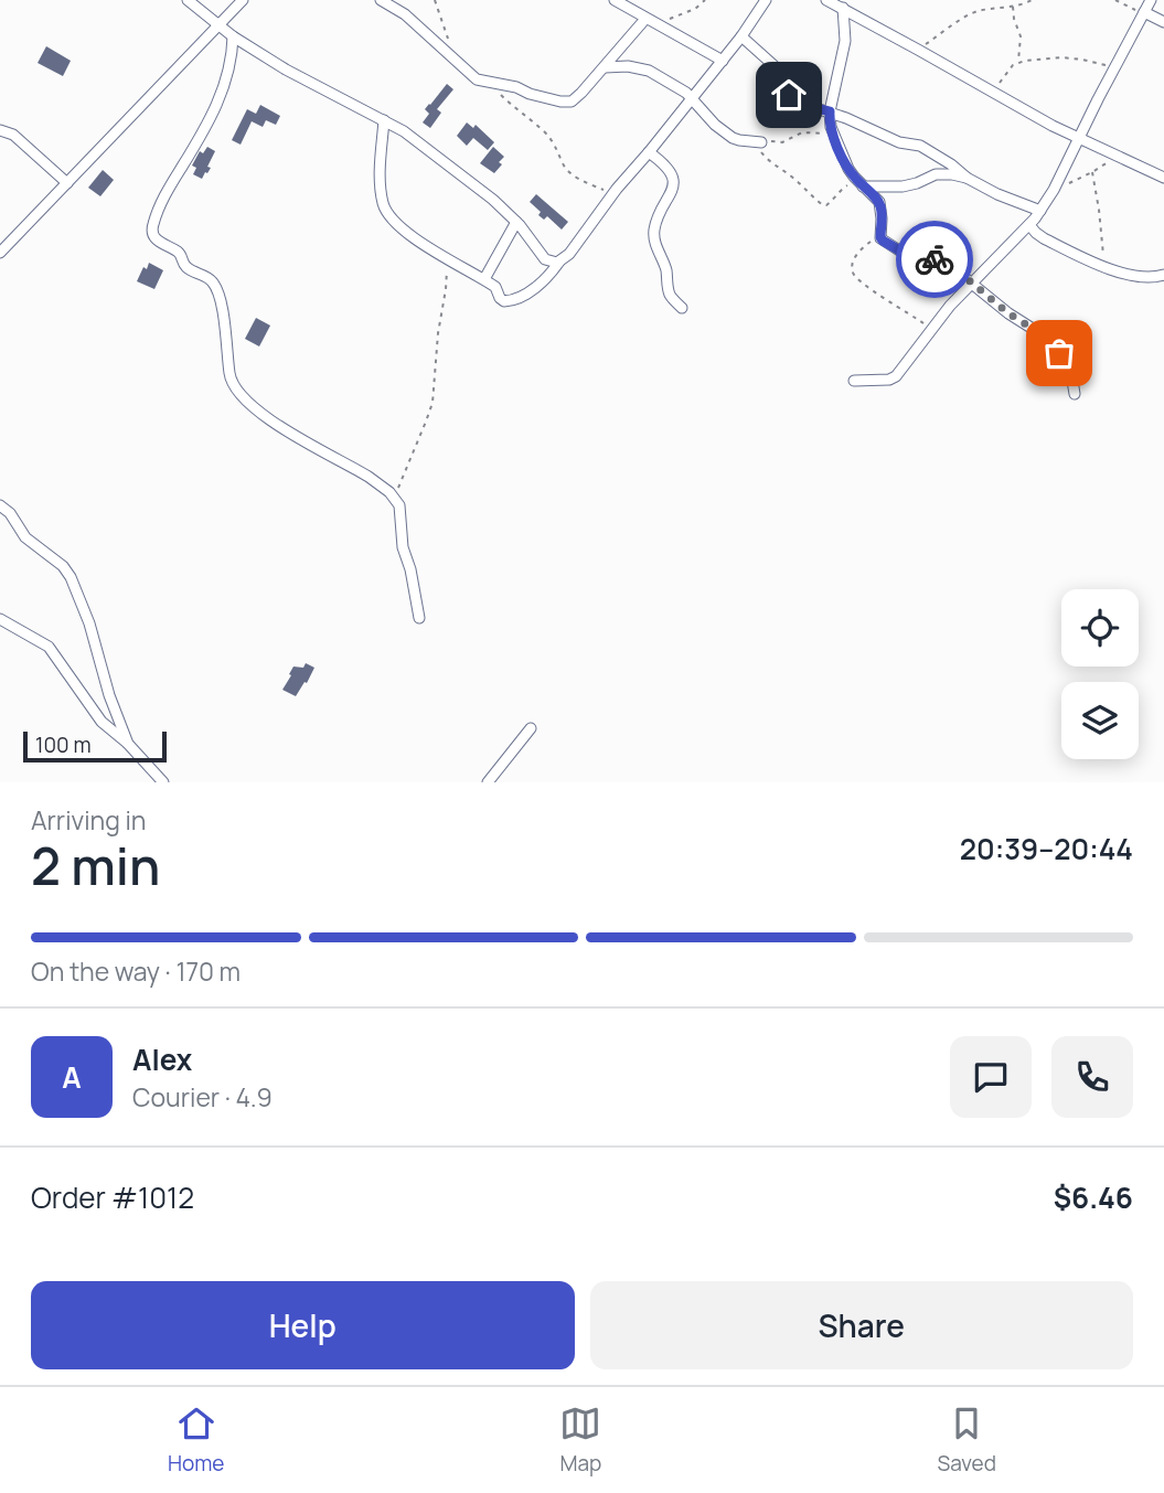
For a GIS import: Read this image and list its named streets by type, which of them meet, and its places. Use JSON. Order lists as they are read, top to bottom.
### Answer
{
  "scale_bar": "100 m",
  "page": {
    "scale": "100 m",
    "heading": ["2 min", "Arriving in", "20:39–20:44"],
    "panel": [
      "Alex",
      "Courier · 4.9",
      "Order #1012",
      "$6.46"
    ],
    "bar": "On the way · 170 m",
    "round": "A",
    "buttons": ["Help", "Share"],
    "tabs": ["Home", "Map", "Saved"]
  }
}
